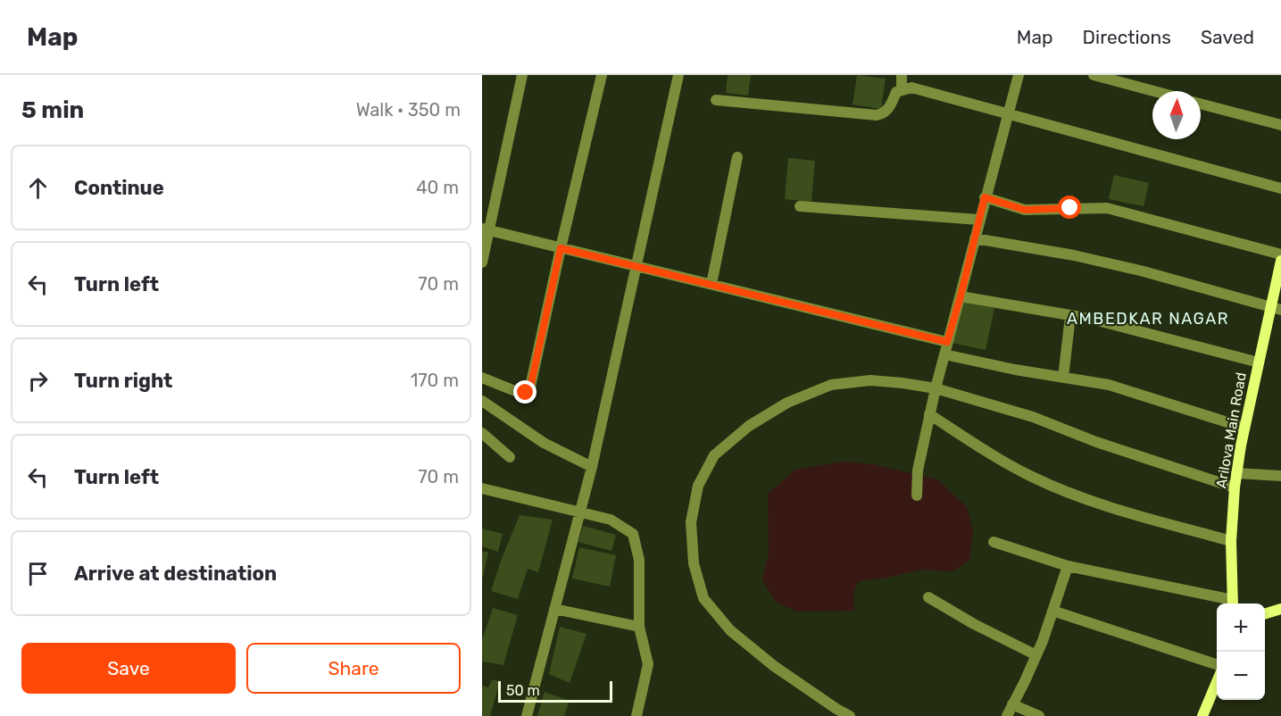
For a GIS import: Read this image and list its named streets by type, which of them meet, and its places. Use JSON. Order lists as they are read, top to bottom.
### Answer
{
  "streets": {
    "street": ["Arilova Main Road"]
  },
  "districts": ["AMBEDKAR NAGAR"],
  "scale_bar": "50 m",
  "north": "top",
  "page": {
    "header": "Map",
    "nav": ["Map", "Directions", "Saved"],
    "heading": ["5 min", "Walk · 350 m"],
    "list": [
      ["Continue", "40 m"],
      ["Turn left", "70 m"],
      ["Turn right", "170 m"],
      ["Turn left", "70 m"],
      "Arrive at destination"
    ],
    "map_buttons": ["+", "−"],
    "buttons": ["Save", "Share"],
    "scale": "50 m"
  }
}
